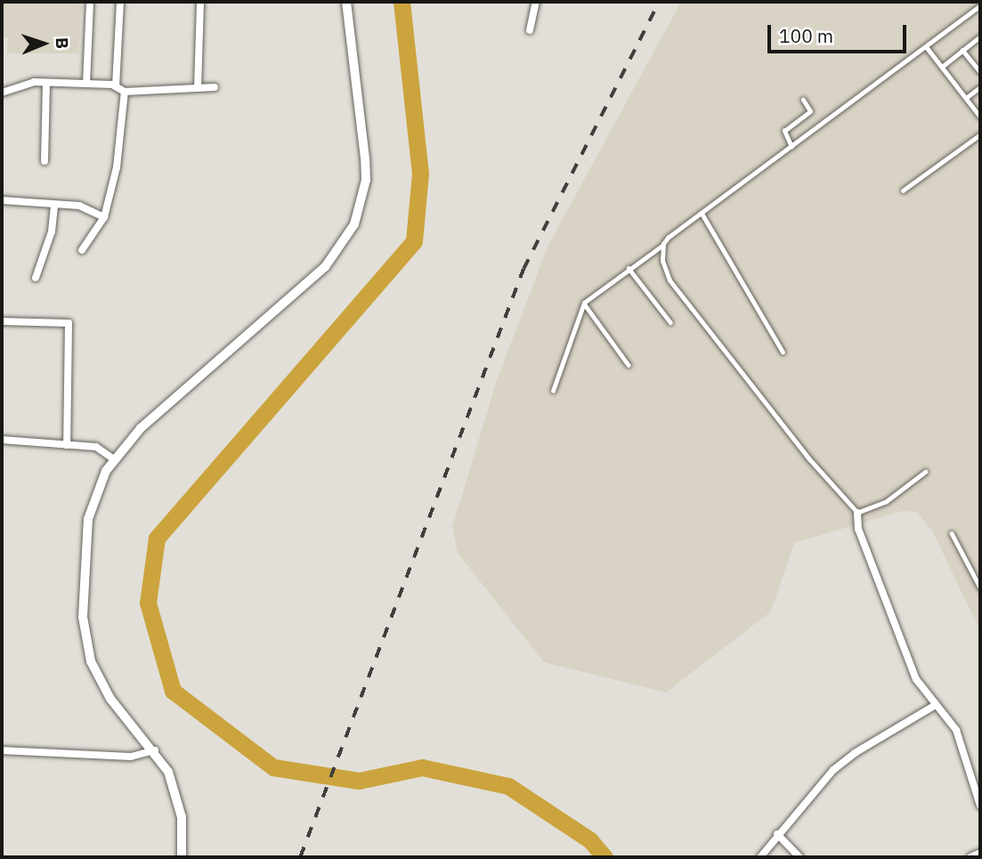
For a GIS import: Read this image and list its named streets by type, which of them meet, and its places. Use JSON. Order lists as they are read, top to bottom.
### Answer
{
  "scale_bar": "100 m",
  "north": "right"
}
